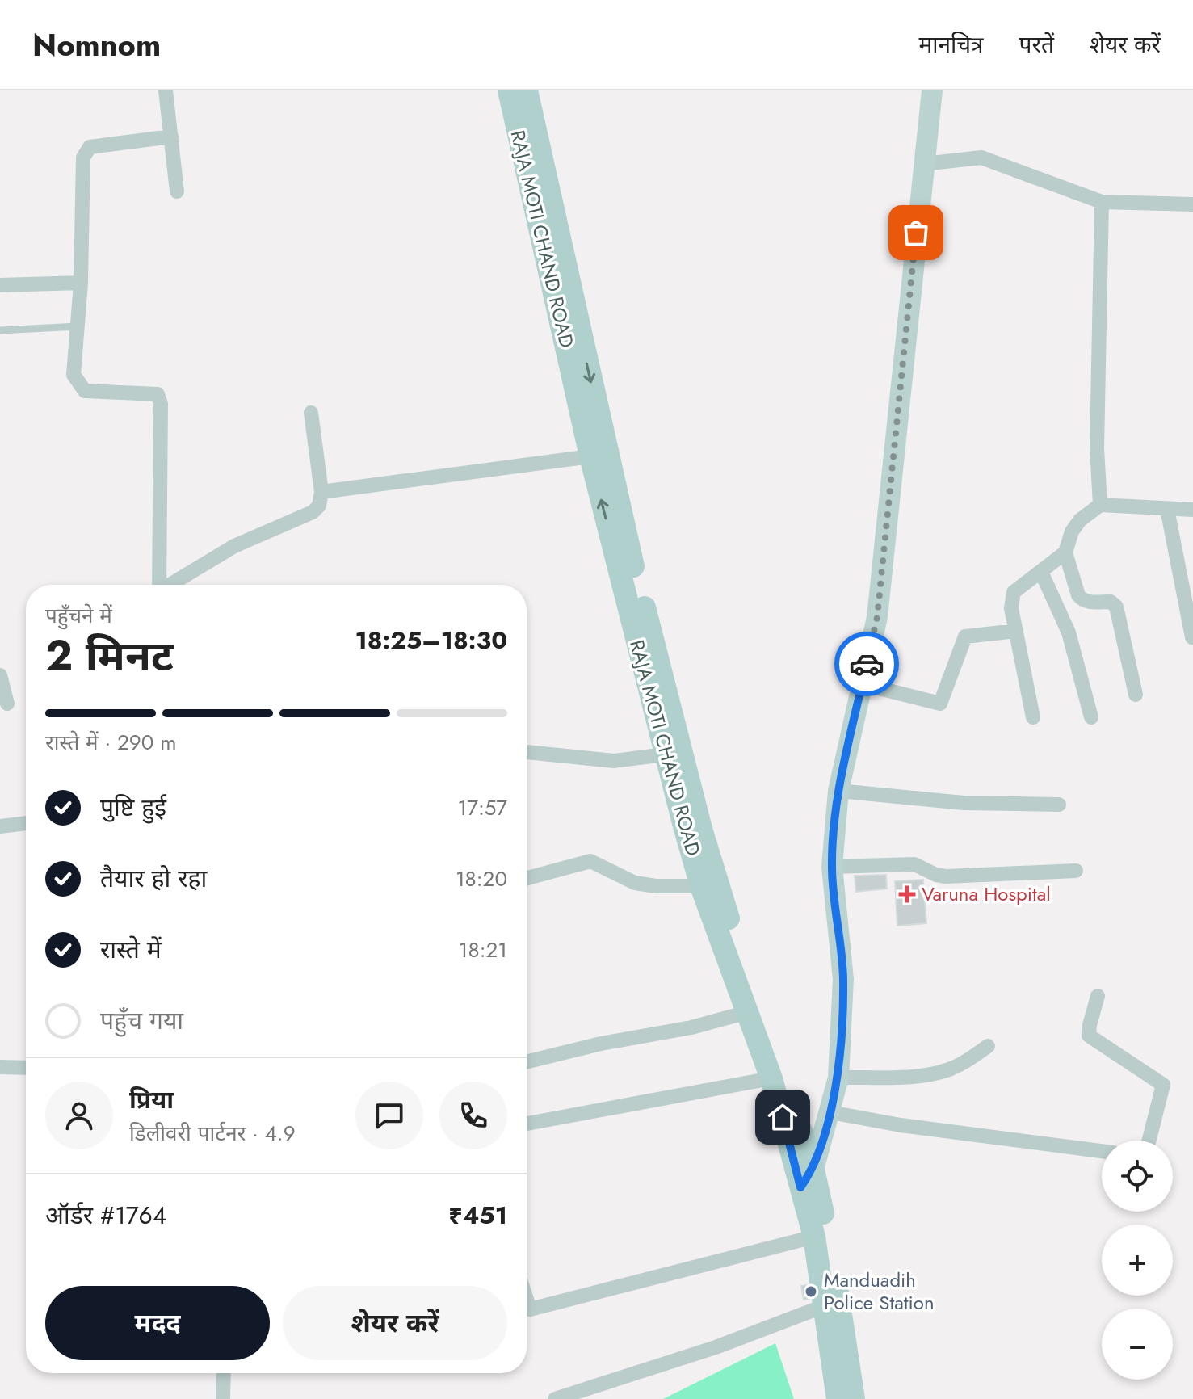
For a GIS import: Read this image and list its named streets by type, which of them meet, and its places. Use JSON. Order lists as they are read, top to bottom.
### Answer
{
  "streets": {
    "main road": ["RAJA MOTI CHAND ROAD"]
  },
  "places": {
    "health": ["Varuna Hospital"],
    "other": ["Manduadih Police Station"]
  },
  "page": {
    "header": "Nomnom",
    "nav": ["मानचित्र", "परतें", "शेयर करें"],
    "heading": ["2 मिनट", "पहुँचने में", "18:25–18:30"],
    "panel": [
      "प्रिया",
      "डिलीवरी पार्टनर · 4.9",
      "ऑर्डर #1764",
      "₹451"
    ],
    "bar": "रास्ते में · 290 m",
    "list": [
      ["पुष्टि हुई", "17:57"],
      ["तैयार हो रहा", "18:20"],
      ["रास्ते में", "18:21"],
      "पहुँच गया"
    ],
    "map_buttons": ["+", "−"],
    "buttons": ["मदद", "शेयर करें"]
  }
}
